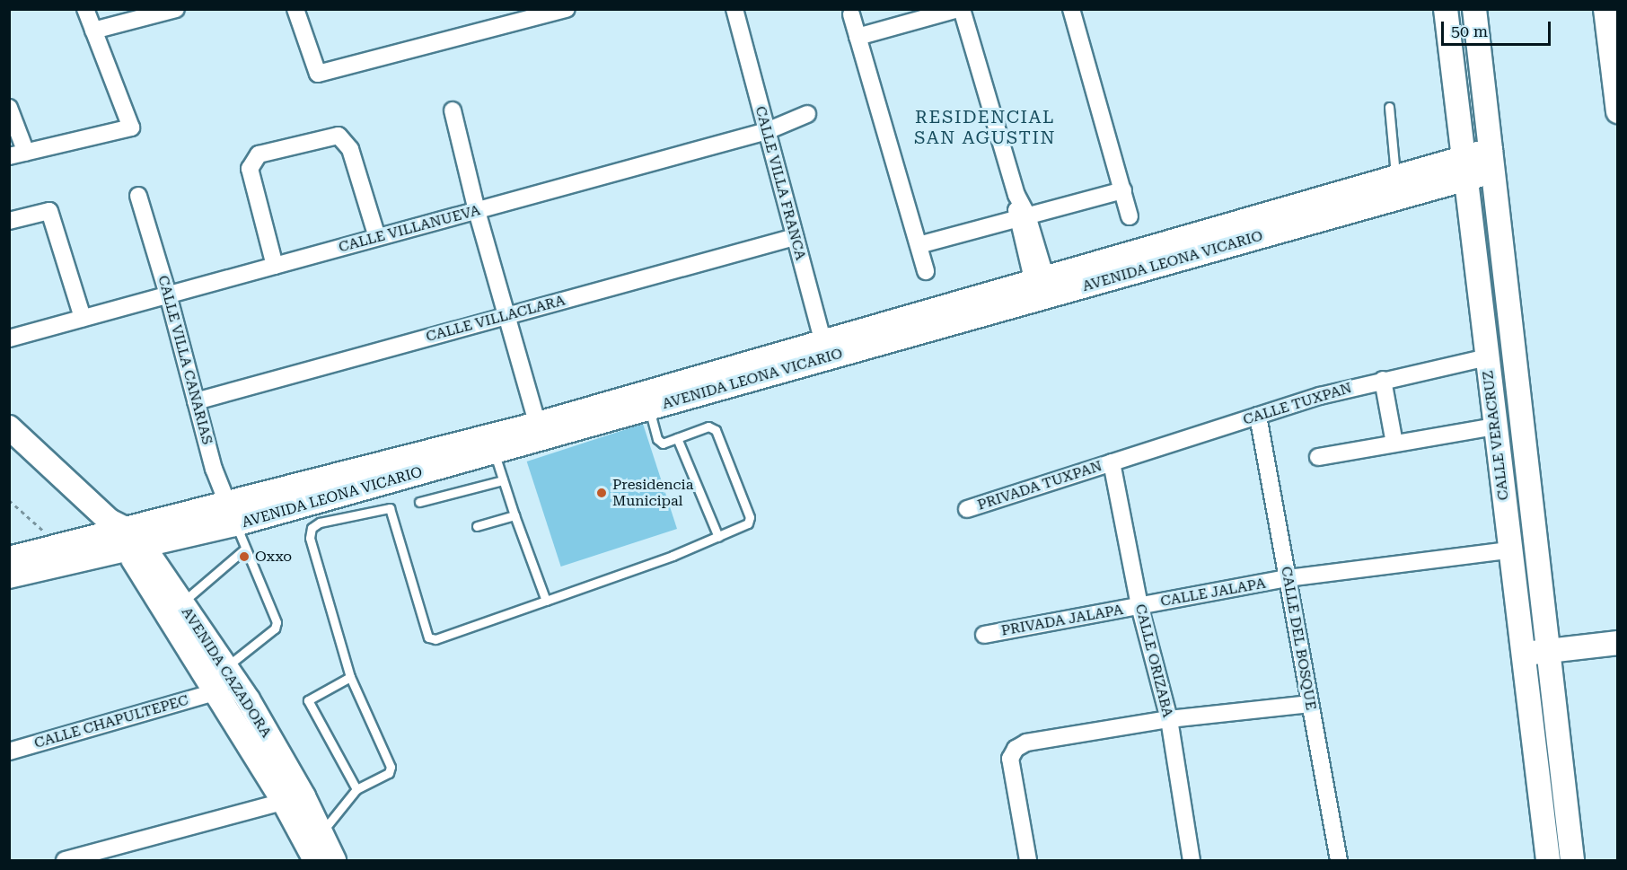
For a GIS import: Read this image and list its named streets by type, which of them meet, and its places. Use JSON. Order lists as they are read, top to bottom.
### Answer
{
  "streets": {
    "street": [
      "CALLE VILLA FRANCA",
      "CALLE VILLANUEVA",
      "AVENIDA LEONA VICARIO",
      "CALLE VILLACLARA",
      "CALLE VILLA CANARIAS",
      "CALLE TUXPAN",
      "CALLE VERACRUZ",
      "PRIVADA TUXPAN",
      "CALLE JALAPA",
      "PRIVADA JALAPA",
      "CALLE DEL BOSQUE",
      "CALLE ORIZABA",
      "AVENIDA CAZADORA",
      "CALLE CHAPULTEPEC"
    ]
  },
  "crossings": [
    ["CALLE VILLA FRANCA", "CALLE VILLANUEVA"],
    ["CALLE VILLA FRANCA", "AVENIDA LEONA VICARIO"],
    ["CALLE VILLA FRANCA", "CALLE VILLACLARA"],
    ["CALLE VILLANUEVA", "CALLE VILLA CANARIAS"],
    ["AVENIDA LEONA VICARIO", "CALLE VILLA CANARIAS"],
    ["AVENIDA LEONA VICARIO", "CALLE VERACRUZ"],
    ["AVENIDA LEONA VICARIO", "AVENIDA CAZADORA"],
    ["CALLE VILLACLARA", "CALLE VILLA CANARIAS"],
    ["CALLE TUXPAN", "CALLE VERACRUZ"],
    ["CALLE TUXPAN", "PRIVADA TUXPAN"],
    ["CALLE TUXPAN", "CALLE DEL BOSQUE"],
    ["CALLE TUXPAN", "CALLE ORIZABA"],
    ["CALLE VERACRUZ", "CALLE JALAPA"],
    ["PRIVADA TUXPAN", "CALLE ORIZABA"],
    ["CALLE JALAPA", "PRIVADA JALAPA"],
    ["CALLE JALAPA", "CALLE DEL BOSQUE"],
    ["CALLE JALAPA", "CALLE ORIZABA"],
    ["PRIVADA JALAPA", "CALLE ORIZABA"],
    ["AVENIDA CAZADORA", "CALLE CHAPULTEPEC"]
  ],
  "districts": ["RESIDENCIAL SAN AGUSTIN"],
  "places": ["Presidencia Municipal", "Oxxo"],
  "scale_bar": "50 m"
}
